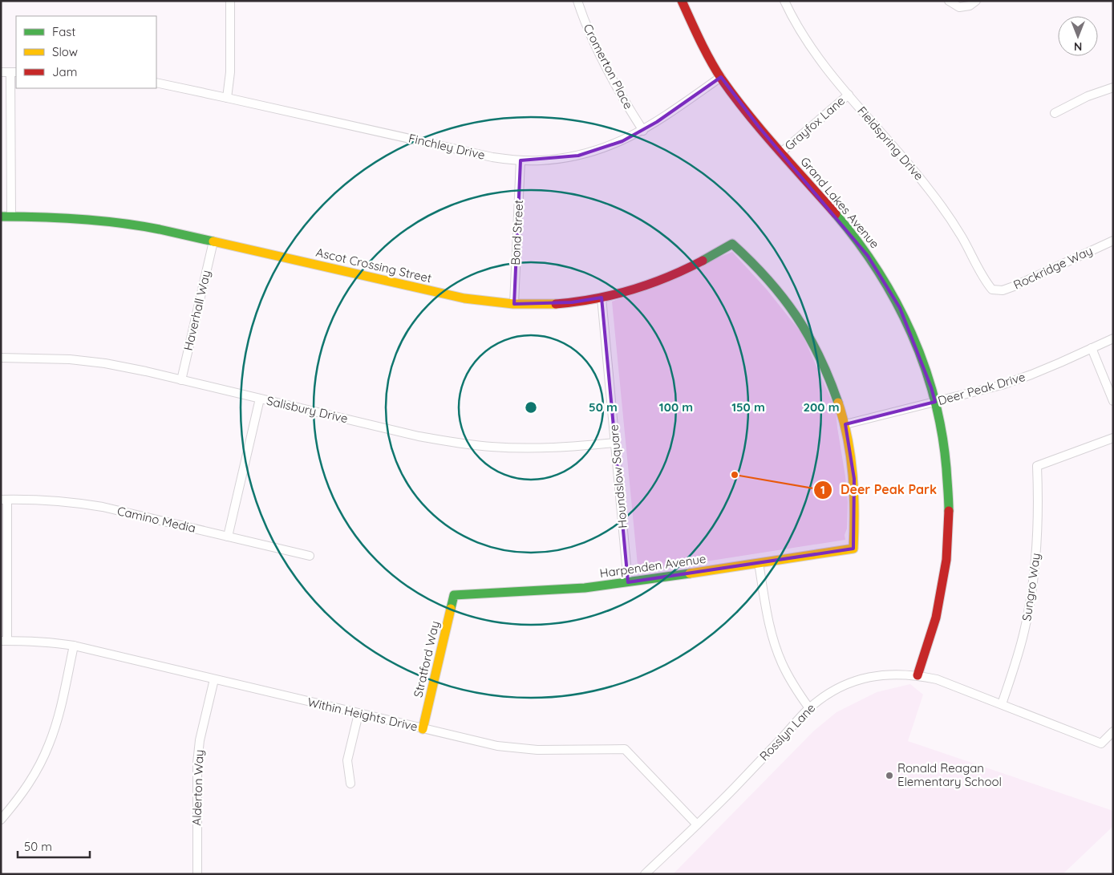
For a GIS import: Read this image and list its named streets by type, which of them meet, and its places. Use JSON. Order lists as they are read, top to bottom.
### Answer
{
  "streets": {
    "street": [
      "Cromerton Place",
      "Grayfox Lane",
      "Fieldspring Drive",
      "Finchley Drive",
      "Grand Lakes Avenue",
      "Bond Street",
      "Ascot Crossing Street",
      "Rockridge Way",
      "Haverhall Way",
      "Deer Peak Drive",
      "Salisbury Drive",
      "Houndslow Square",
      "Camino Media",
      "Harpenden Avenue",
      "Sungro Way",
      "Stratford Way",
      "Within Heights Drive",
      "Rosslyn Lane",
      "Alderton Way"
    ]
  },
  "crossings": [
    ["Cromerton Place", "Finchley Drive"],
    ["Grayfox Lane", "Fieldspring Drive"],
    ["Grayfox Lane", "Grand Lakes Avenue"],
    ["Fieldspring Drive", "Rockridge Way"],
    ["Finchley Drive", "Grand Lakes Avenue"],
    ["Finchley Drive", "Bond Street"],
    ["Grand Lakes Avenue", "Deer Peak Drive"],
    ["Grand Lakes Avenue", "Rosslyn Lane"],
    ["Bond Street", "Ascot Crossing Street"],
    ["Ascot Crossing Street", "Haverhall Way"],
    ["Ascot Crossing Street", "Deer Peak Drive"],
    ["Ascot Crossing Street", "Houndslow Square"],
    ["Ascot Crossing Street", "Harpenden Avenue"],
    ["Haverhall Way", "Salisbury Drive"],
    ["Deer Peak Drive", "Harpenden Avenue"],
    ["Salisbury Drive", "Houndslow Square"],
    ["Houndslow Square", "Harpenden Avenue"],
    ["Harpenden Avenue", "Stratford Way"],
    ["Sungro Way", "Rosslyn Lane"],
    ["Stratford Way", "Within Heights Drive"],
    ["Within Heights Drive", "Rosslyn Lane"],
    ["Within Heights Drive", "Alderton Way"]
  ],
  "places": ["Deer Peak Park", "Ronald Reagan Elementary School"],
  "legend": ["Fast", "Slow", "Jam"],
  "scale_bar": "50 m",
  "north": "bottom",
  "rings": [
    "50 m",
    "100 m",
    "150 m",
    "200 m"
  ]
}
